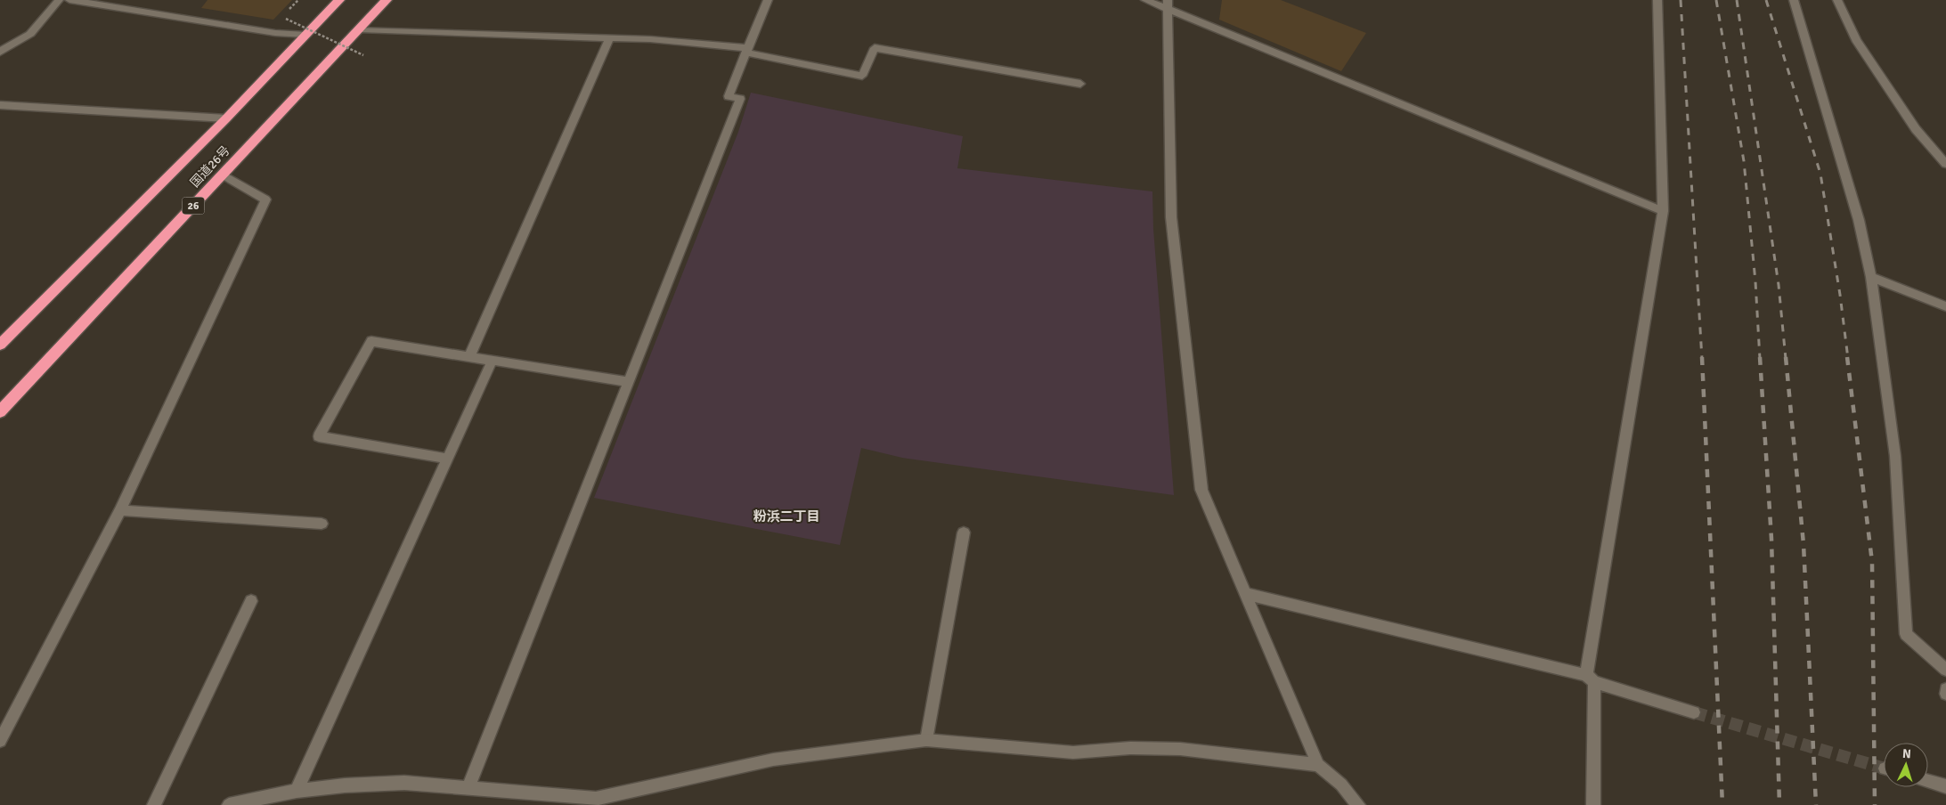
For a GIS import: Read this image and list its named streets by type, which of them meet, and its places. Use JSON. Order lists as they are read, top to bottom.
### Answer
{
  "streets": {
    "highway": ["国道26号", "26"]
  },
  "districts": ["粉浜二丁目"],
  "north": "top"
}
